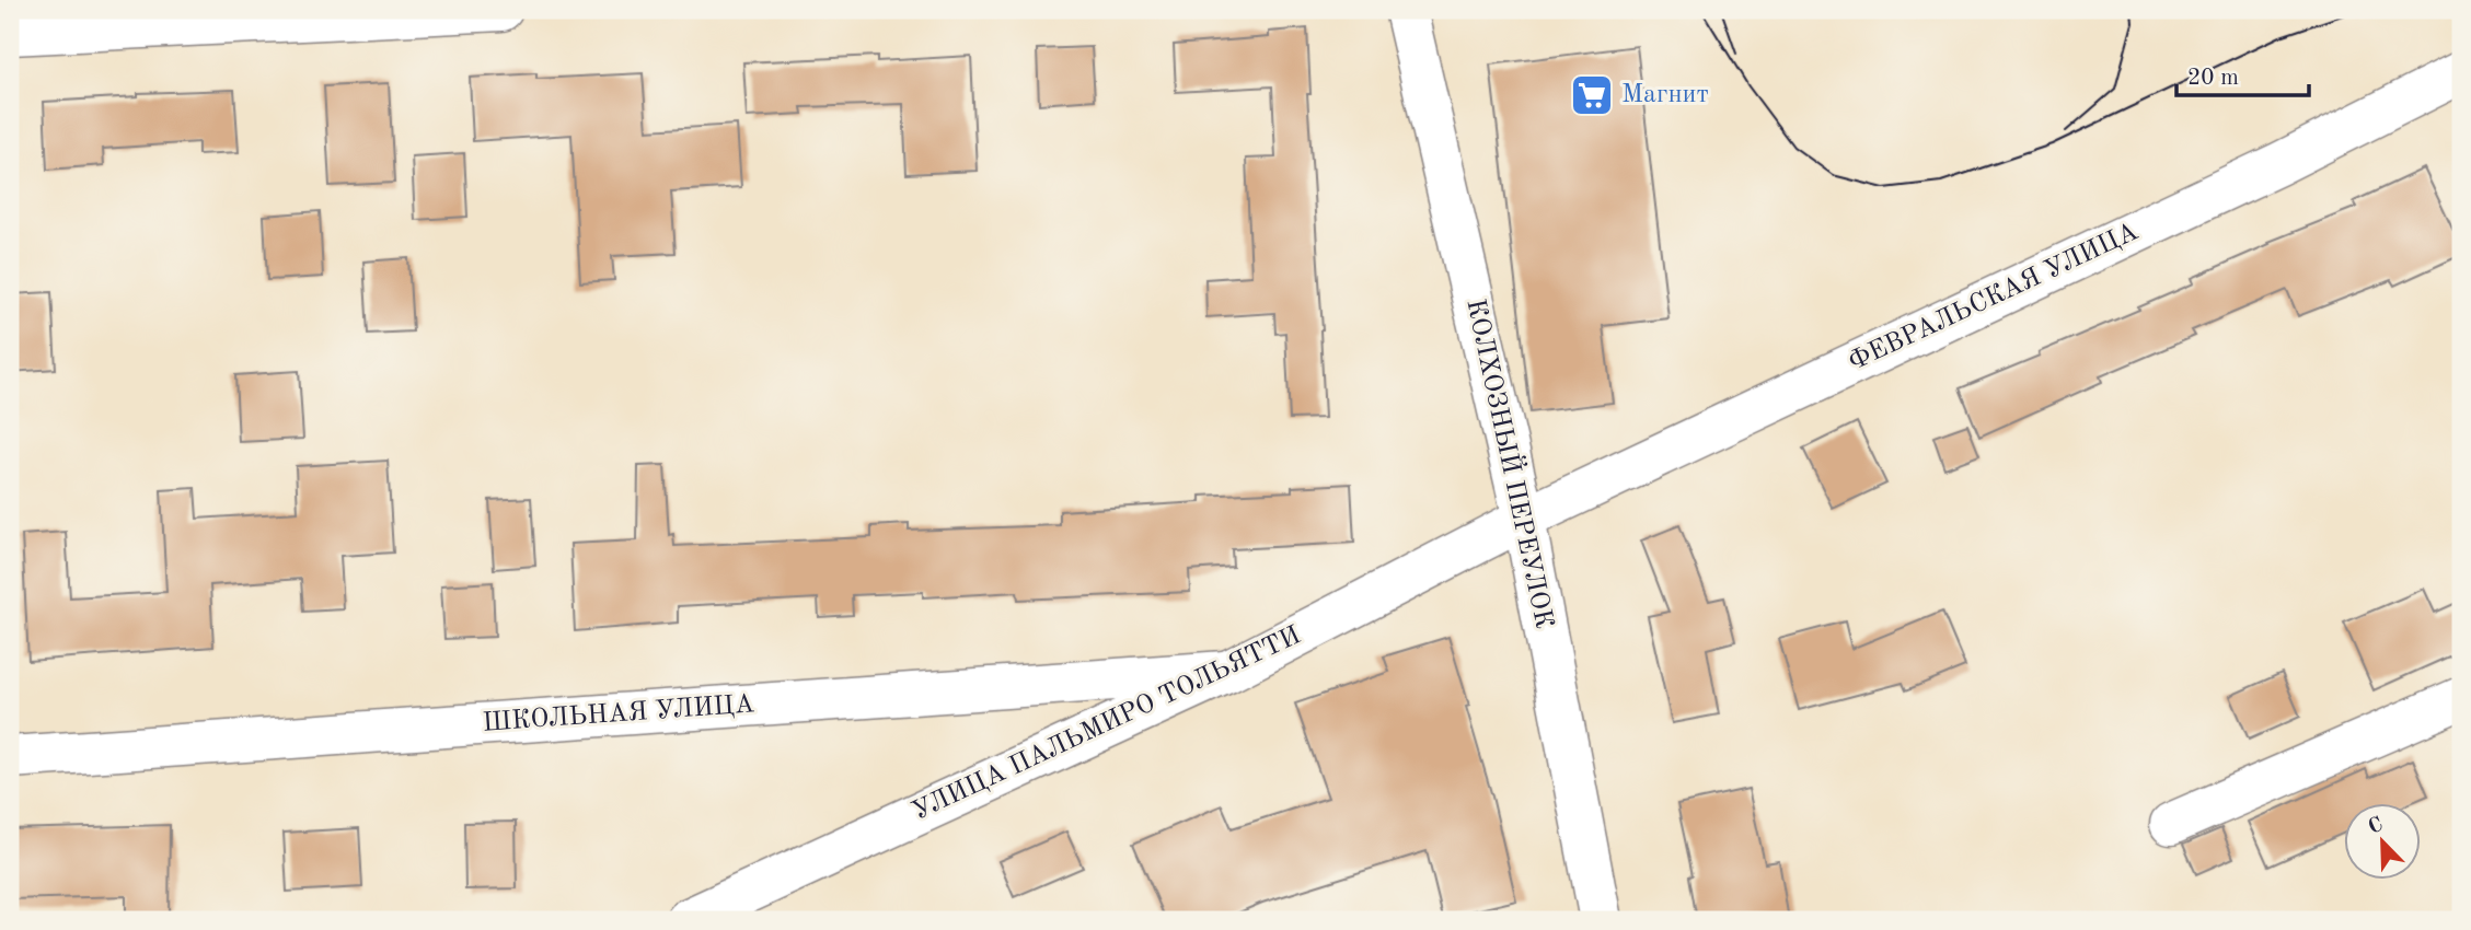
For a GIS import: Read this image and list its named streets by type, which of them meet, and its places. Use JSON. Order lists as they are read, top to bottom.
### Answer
{
  "streets": {
    "street": [
      "ФЕВРАЛЬСКАЯ УЛИЦА",
      "КОЛХОЗНЫЙ ПЕРЕУЛОК",
      "ШКОЛЬНАЯ УЛИЦА",
      "УЛИЦА ПАЛЬМИРО ТОЛЬЯТТИ"
    ]
  },
  "crossings": [
    ["ФЕВРАЛЬСКАЯ УЛИЦА", "КОЛХОЗНЫЙ ПЕРЕУЛОК"],
    ["ФЕВРАЛЬСКАЯ УЛИЦА", "УЛИЦА ПАЛЬМИРО ТОЛЬЯТТИ"],
    ["КОЛХОЗНЫЙ ПЕРЕУЛОК", "УЛИЦА ПАЛЬМИРО ТОЛЬЯТТИ"],
    ["ШКОЛЬНАЯ УЛИЦА", "УЛИЦА ПАЛЬМИРО ТОЛЬЯТТИ"]
  ],
  "places": {
    "supermarket": ["Магнит"]
  },
  "scale_bar": "20 m",
  "north": "top left"
}
